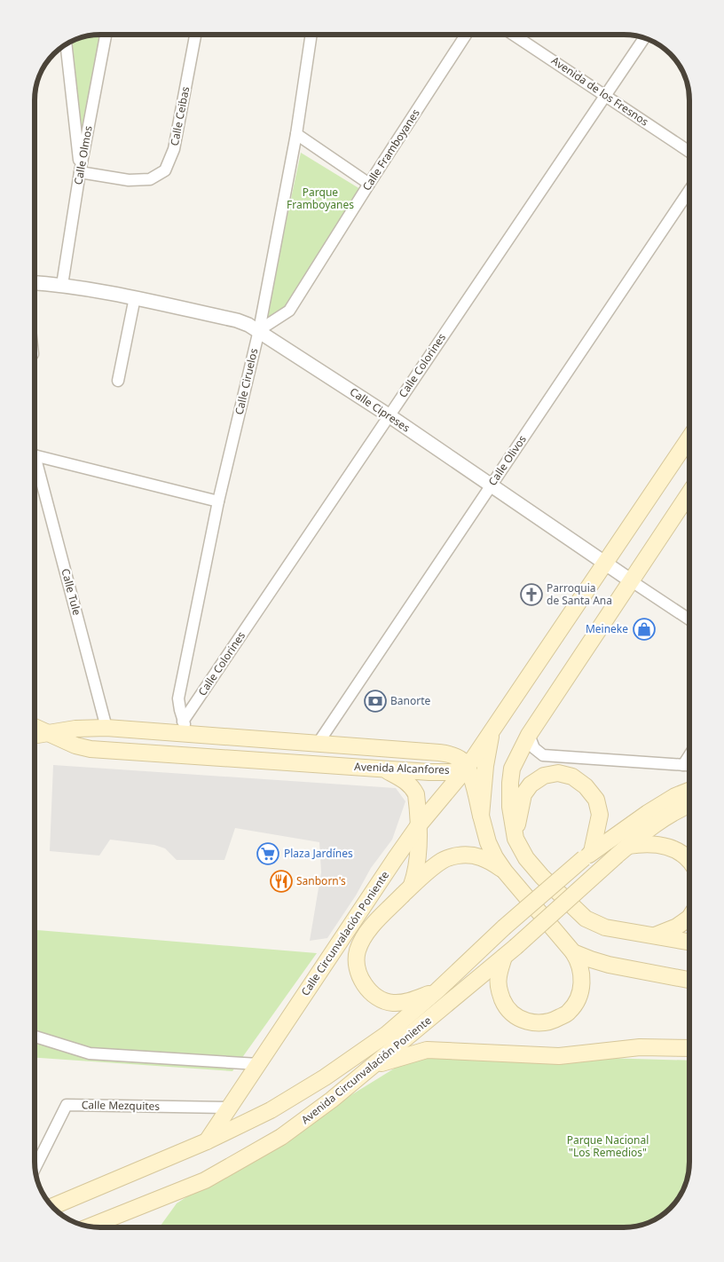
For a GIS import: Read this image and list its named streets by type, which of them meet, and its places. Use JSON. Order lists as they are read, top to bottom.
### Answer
{
  "streets": {
    "main road": ["Avenida Alcanfores", "Calle Circunvalación Poniente", "Avenida Circunvalación Poniente"],
    "street": [
      "Avenida de los Fresnos",
      "Calle Ceibas",
      "Calle Framboyanes",
      "Calle Olmos",
      "Calle Colorines",
      "Calle Ciruelos",
      "Calle Cipreses",
      "Calle Olivos",
      "Calle Tule",
      "Calle Mezquites"
    ]
  },
  "crossings": [
    ["Avenida de los Fresnos", "Calle Colorines"],
    ["Calle Ceibas", "Calle Olmos"],
    ["Calle Framboyanes", "Calle Ciruelos"],
    ["Calle Framboyanes", "Calle Cipreses"],
    ["Calle Olmos", "Calle Cipreses"],
    ["Calle Colorines", "Calle Ciruelos"],
    ["Calle Colorines", "Calle Cipreses"],
    ["Calle Colorines", "Avenida Alcanfores"],
    ["Calle Ciruelos", "Calle Cipreses"],
    ["Calle Ciruelos", "Avenida Alcanfores"],
    ["Calle Cipreses", "Calle Olivos"],
    ["Calle Cipreses", "Calle Circunvalación Poniente"],
    ["Calle Olivos", "Avenida Alcanfores"],
    ["Calle Tule", "Avenida Alcanfores"],
    ["Avenida Alcanfores", "Calle Circunvalación Poniente"],
    ["Calle Circunvalación Poniente", "Avenida Circunvalación Poniente"],
    ["Calle Circunvalación Poniente", "Calle Mezquites"]
  ],
  "parks": ["Parque Framboyanes", "Parque Nacional \"Los Remedios\""],
  "places": {
    "church": ["Parroquia de Santa Ana"],
    "shop": ["Meineke"],
    "bank": ["Banorte"],
    "supermarket": ["Plaza Jardínes"],
    "restaurant": ["Sanborn's"]
  }
}
